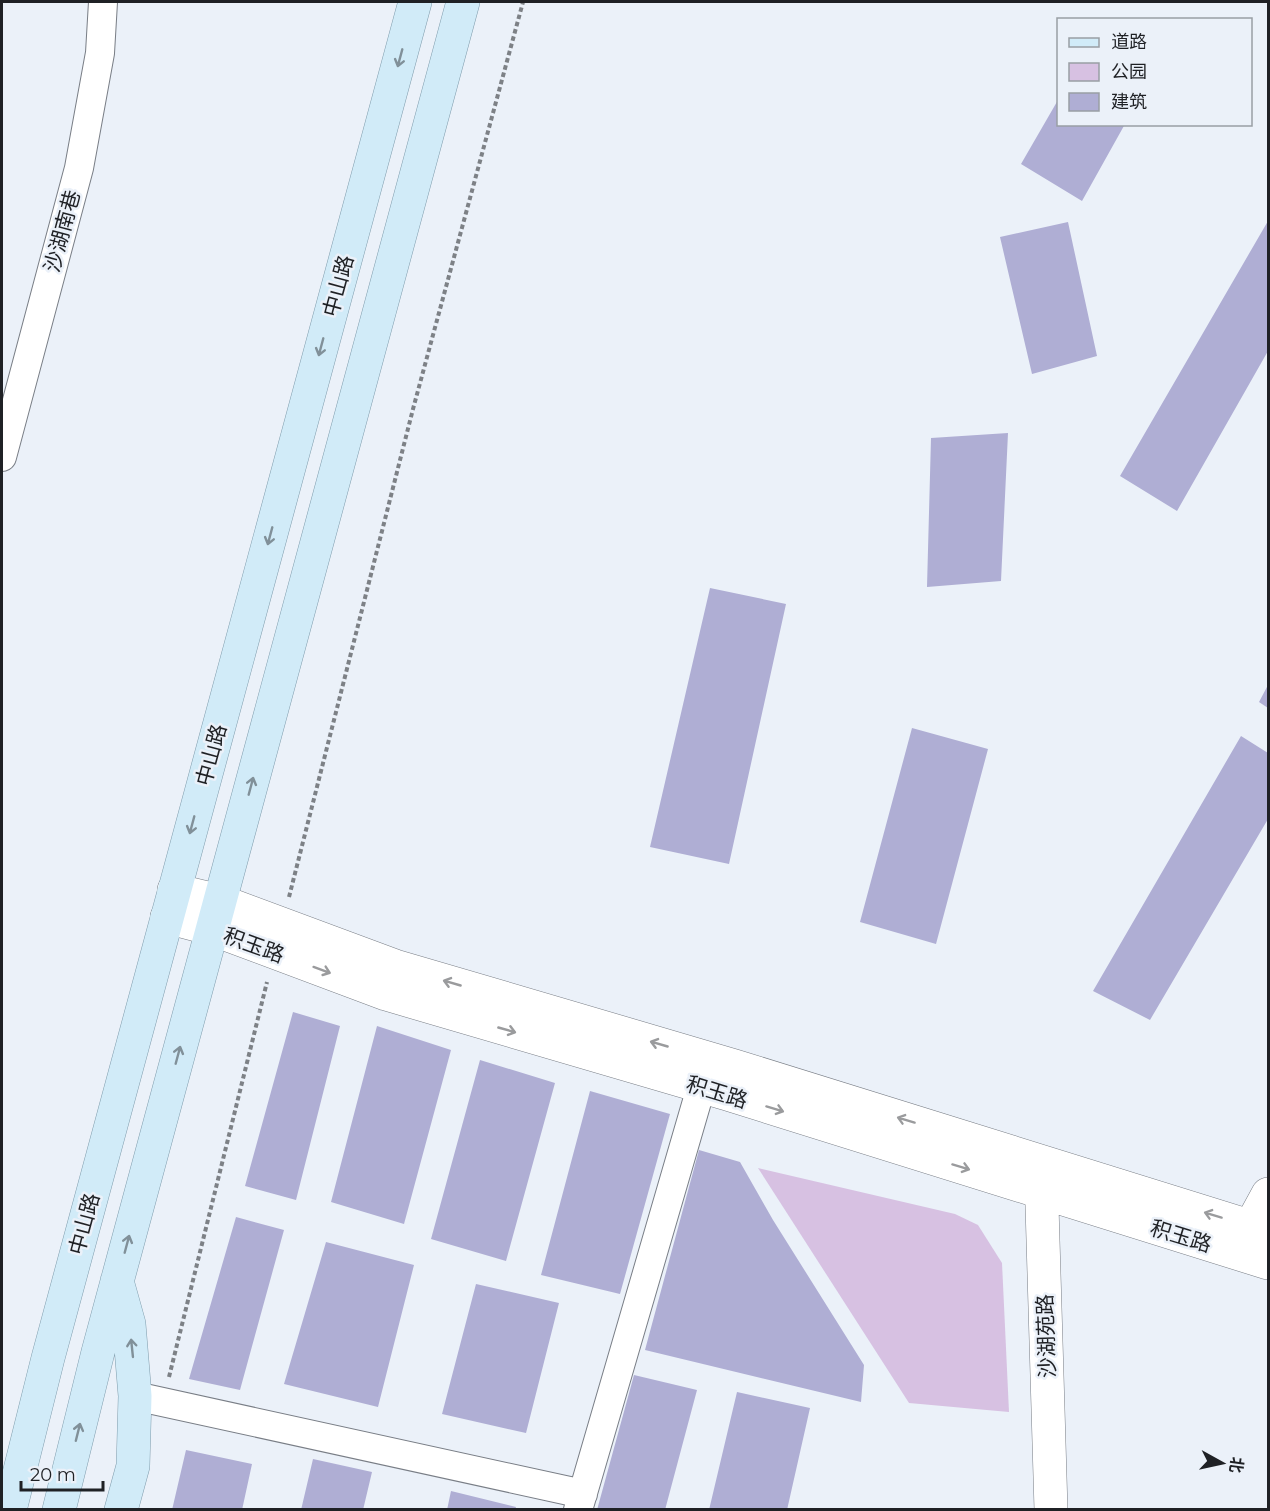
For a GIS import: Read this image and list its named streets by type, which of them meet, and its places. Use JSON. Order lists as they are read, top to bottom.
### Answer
{
  "streets": {
    "main road": ["中山路", "积玉路", "沙湖苑路"],
    "street": ["沙湖南巷"]
  },
  "crossings": [
    ["中山路", "积玉路"],
    ["积玉路", "沙湖苑路"]
  ],
  "legend": ["道路", "公园", "建筑"],
  "scale_bar": "20 m",
  "north": "right"
}
